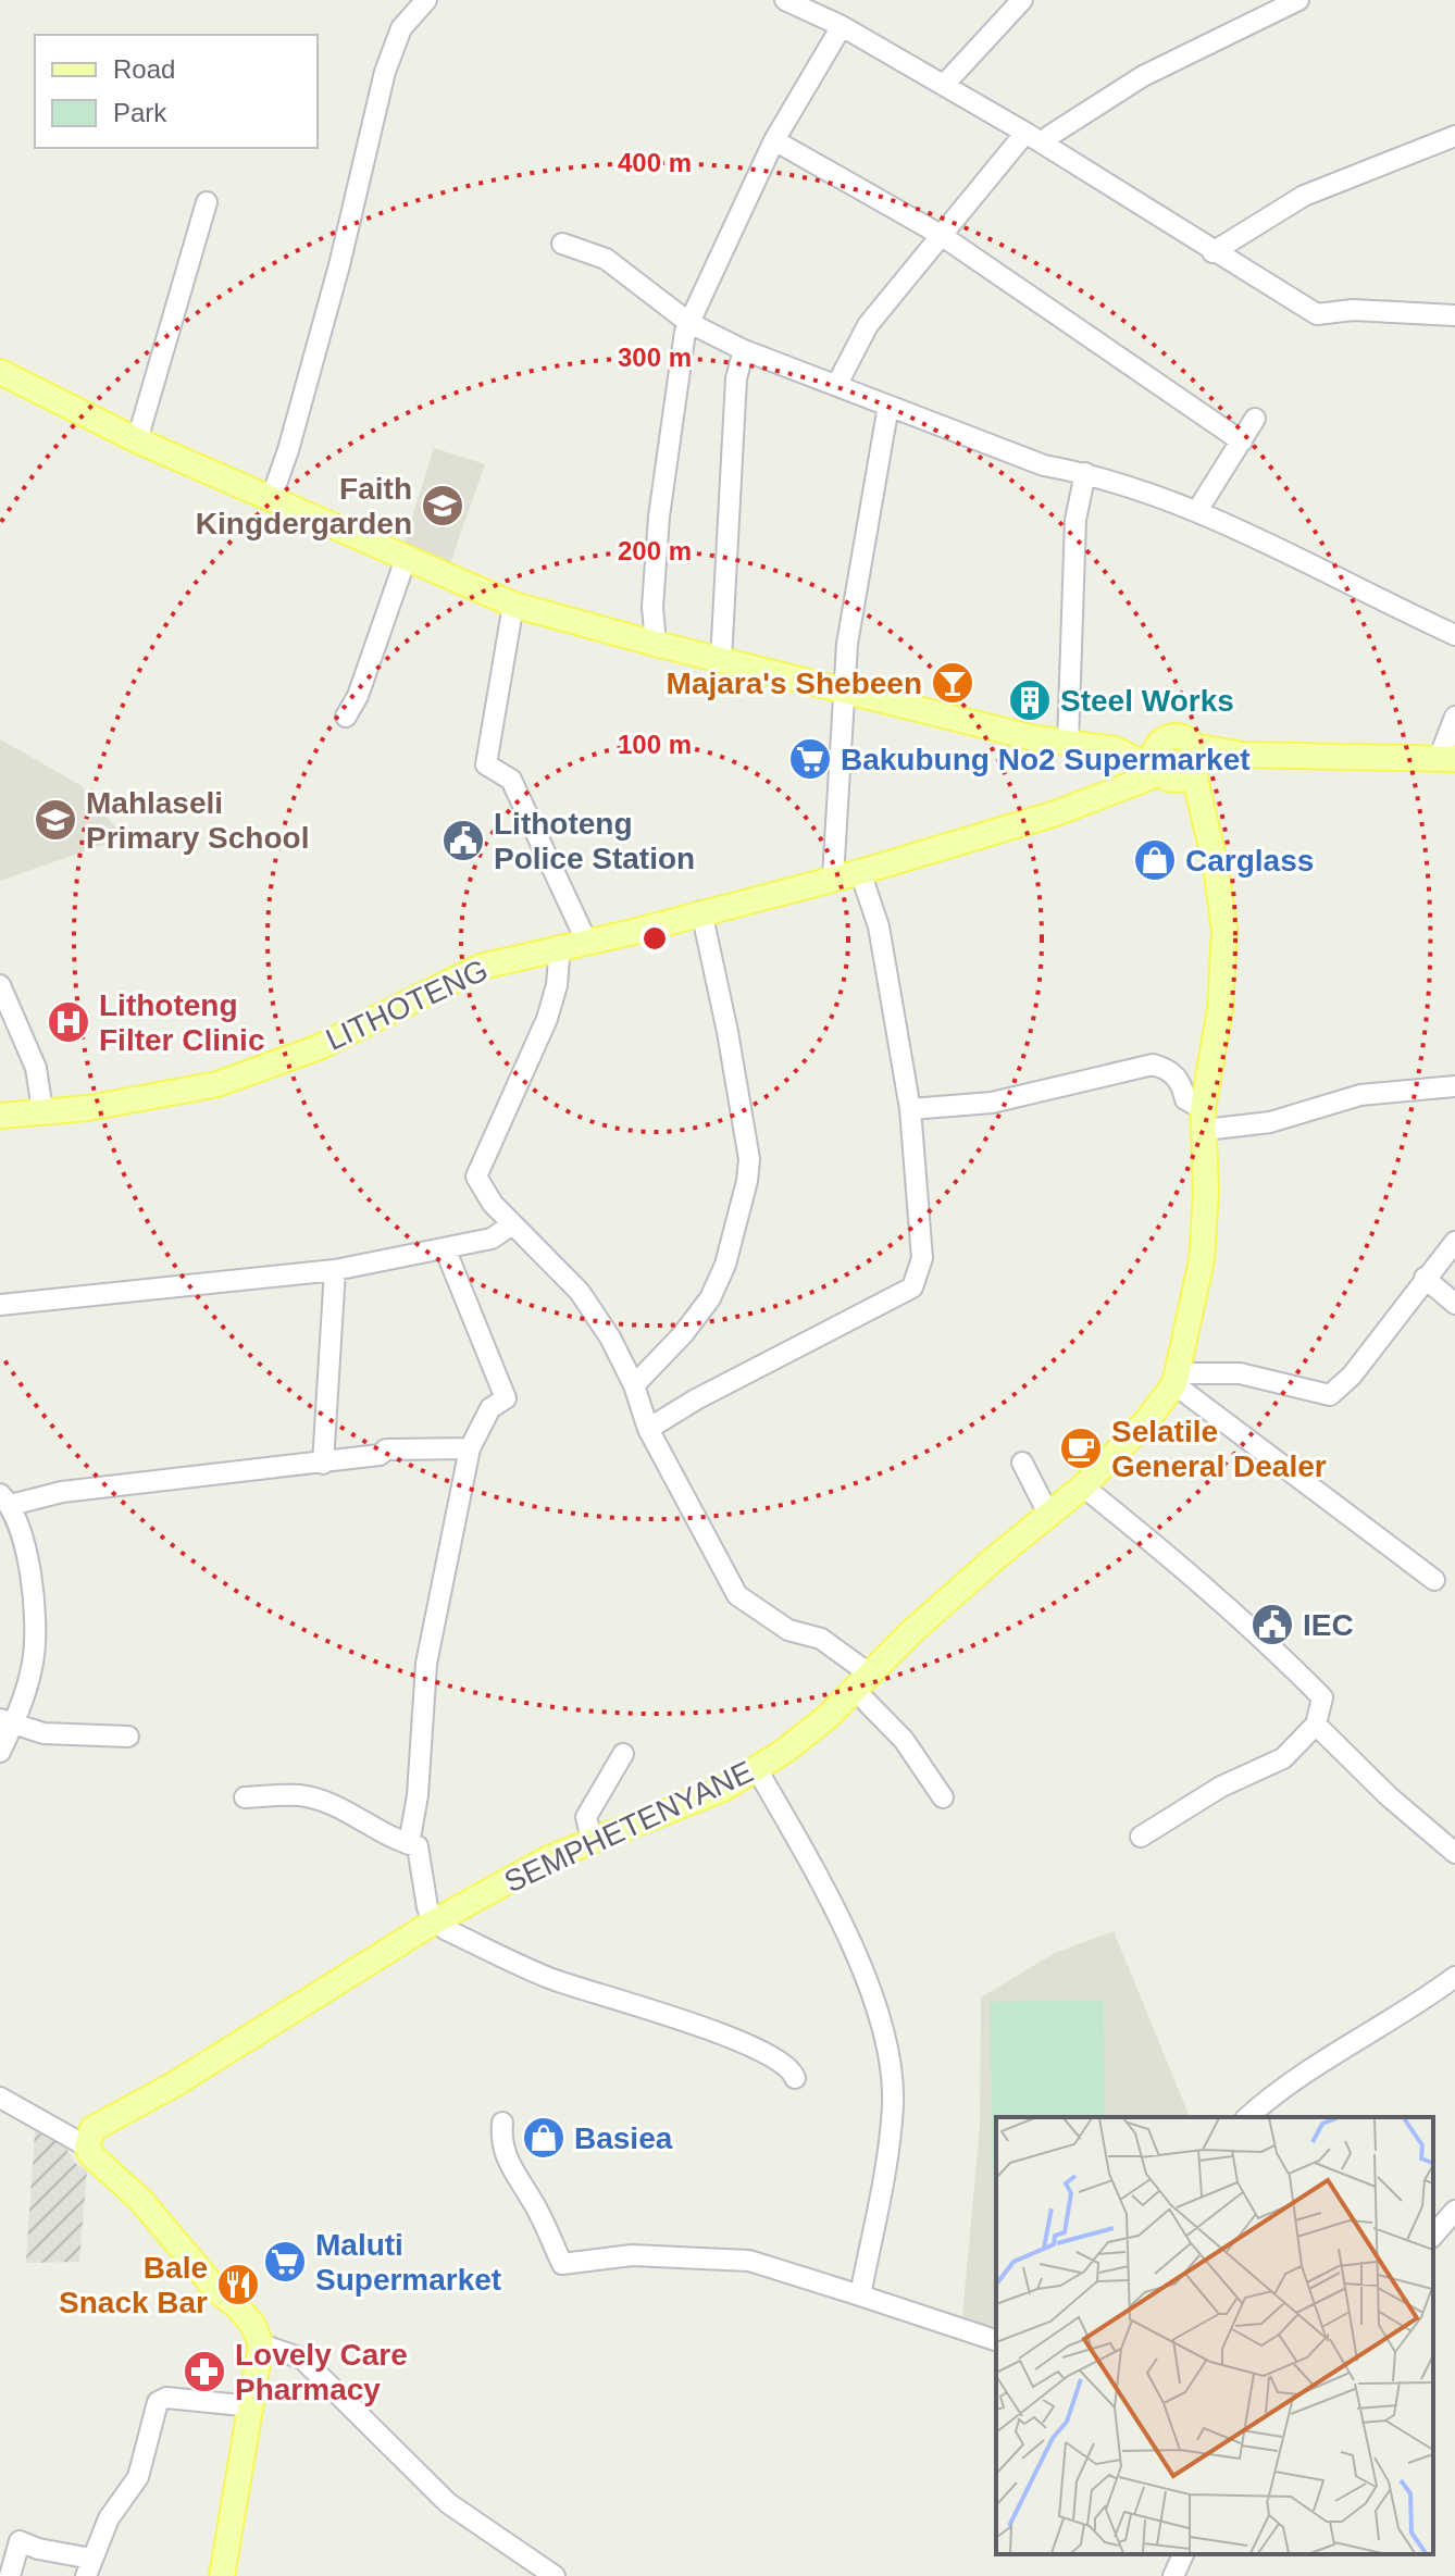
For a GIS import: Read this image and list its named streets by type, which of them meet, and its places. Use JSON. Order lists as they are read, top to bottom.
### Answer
{
  "streets": {
    "main road": ["LITHOTENG", "SEMPHETENYANE"]
  },
  "crossings": [
    ["LITHOTENG", "SEMPHETENYANE"]
  ],
  "places": {
    "school or university": ["Faith Kingdergarden", "Mahlaseli Primary School"],
    "bar": ["Majara's Shebeen"],
    "building": ["Steel Works"],
    "supermarket": ["Bakubung No2 Supermarket", "Maluti Supermarket"],
    "public building": ["Lithoteng Police Station", "IEC"],
    "shop": ["Carglass", "Basiea"],
    "hospital": ["Lithoteng Filter Clinic"],
    "cafe": ["Selatile General Dealer"],
    "restaurant": ["Bale Snack Bar"],
    "pharmacy": ["Lovely Care Pharmacy"]
  },
  "legend": ["Road", "Park"],
  "rings": [
    "400 m",
    "300 m",
    "200 m",
    "100 m"
  ]
}
